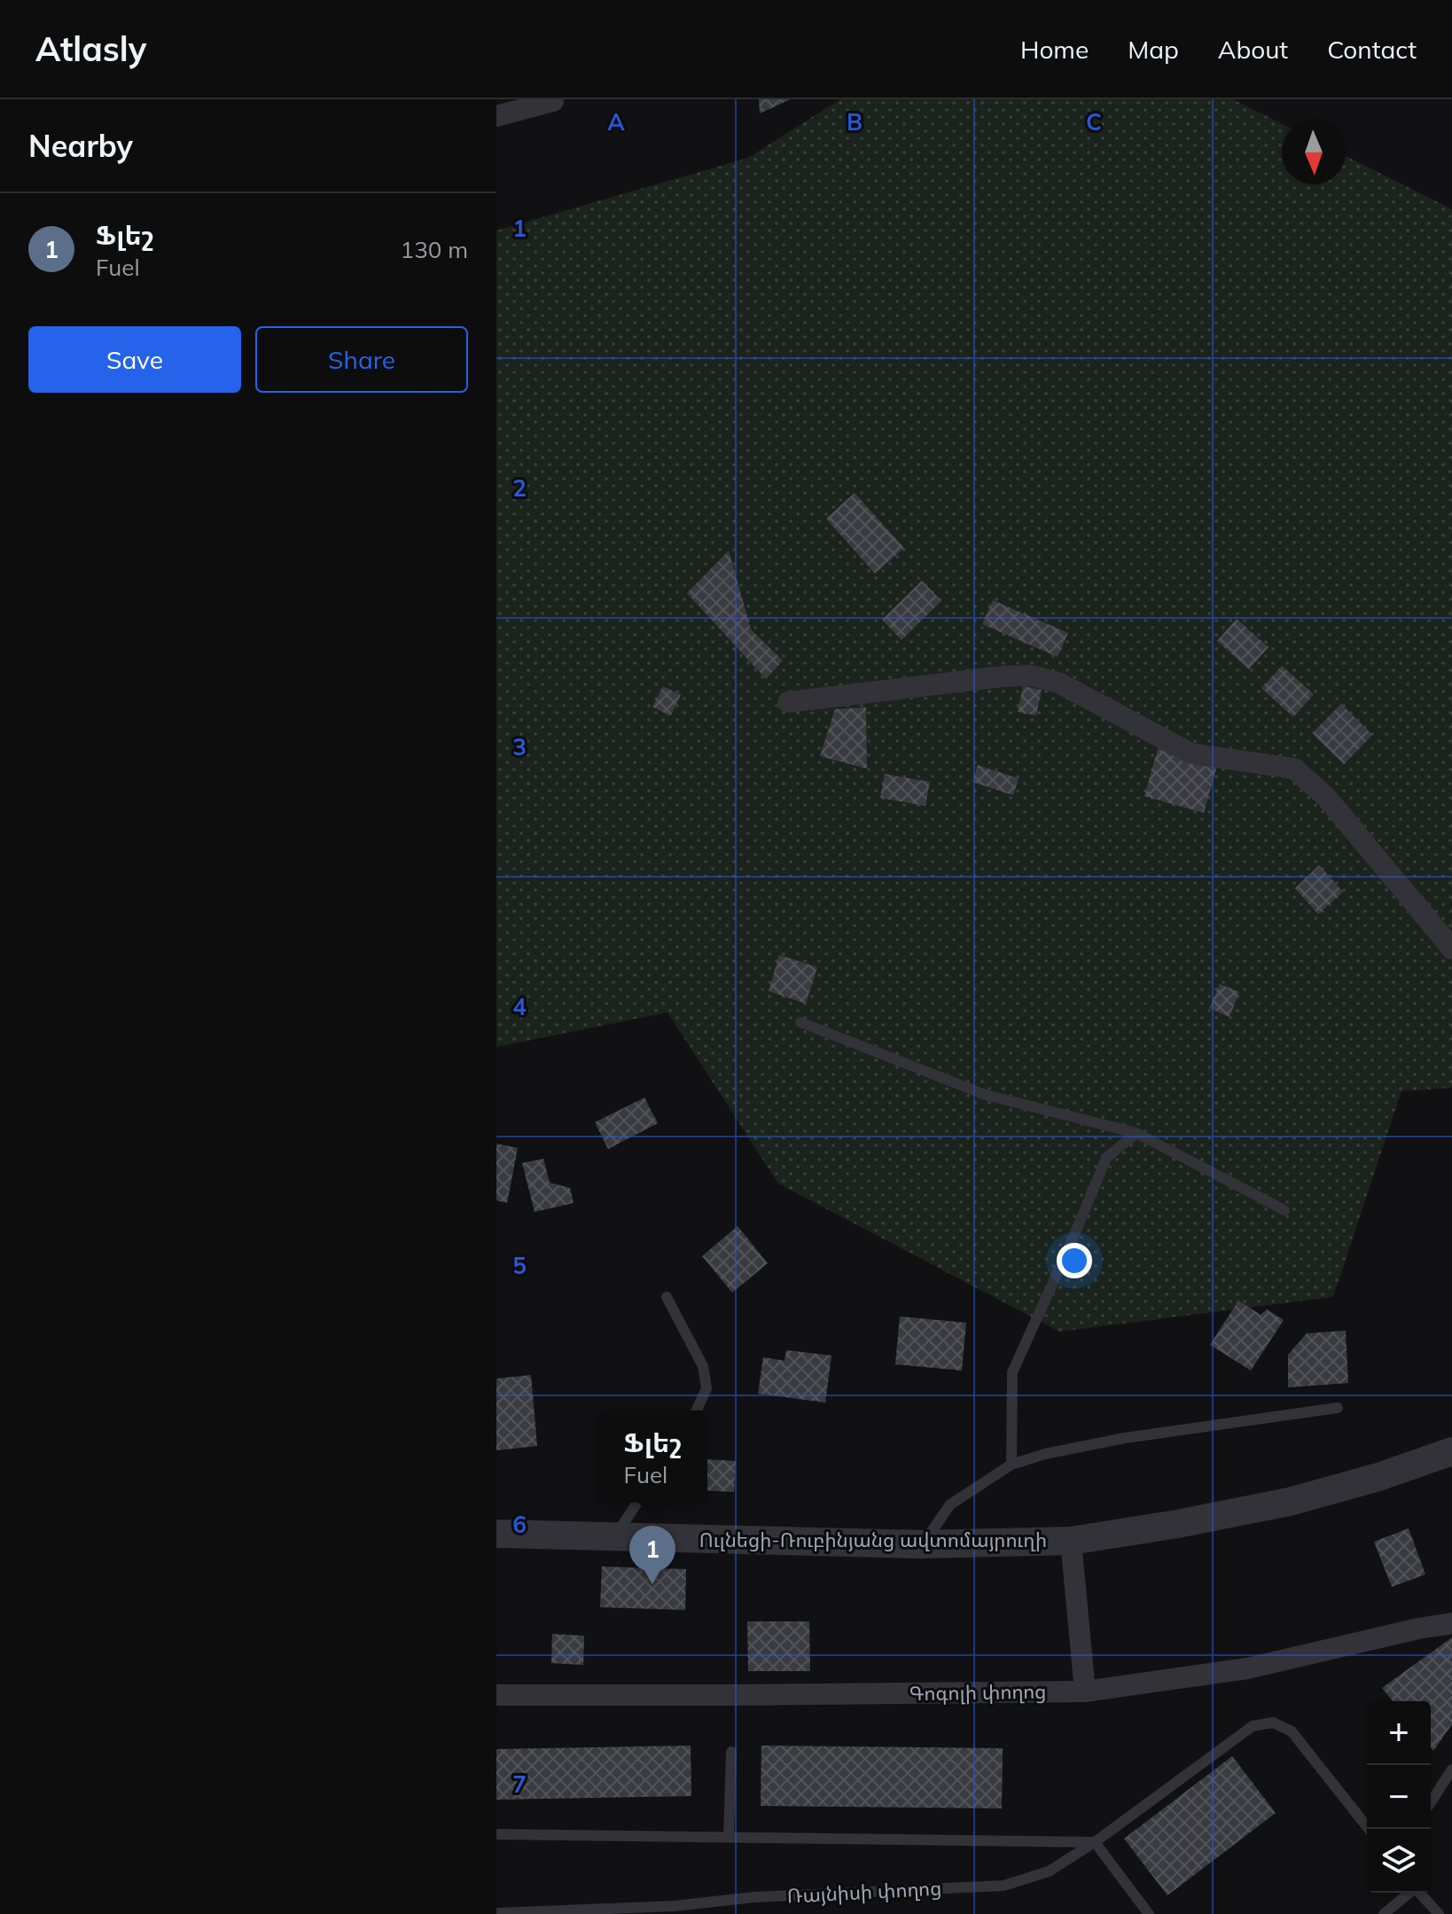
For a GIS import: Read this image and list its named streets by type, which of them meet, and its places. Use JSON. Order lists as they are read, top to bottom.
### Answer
{
  "streets": {
    "street": ["Ուլնեցի-Ռուբինյանց ավտոմայրուղի", "Գոգոլի փողոց"],
    "lane": ["Ռայնիսի փողոց"]
  },
  "north": "bottom",
  "page": {
    "header": "Atlasly",
    "nav": [
      "Home",
      "Map",
      "About",
      "Contact"
    ],
    "heading": "Nearby",
    "list": [
      {
        "mark": "1",
        "name": "Ֆլեշ",
        "note": "Fuel",
        "value": "130 m"
      }
    ],
    "buttons": ["Save", "Share"],
    "popup": ["Ֆլեշ", "Fuel"],
    "pins": "1",
    "map_buttons": ["+", "−"]
  },
  "grid": {
    "columns": ["A", "B", "C"],
    "rows": [
      "1",
      "2",
      "3",
      "4",
      "5",
      "6",
      "7"
    ]
  }
}
